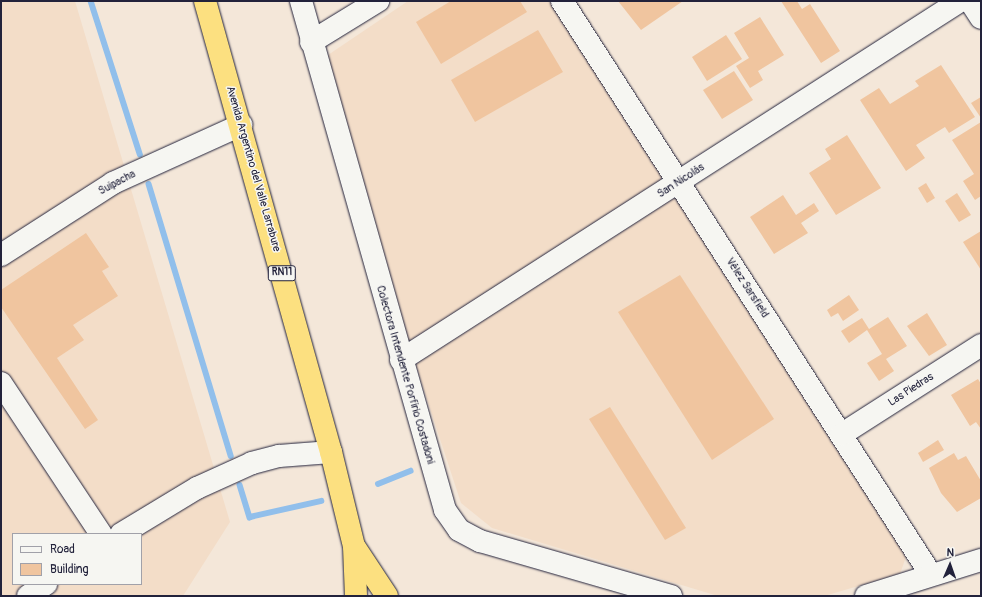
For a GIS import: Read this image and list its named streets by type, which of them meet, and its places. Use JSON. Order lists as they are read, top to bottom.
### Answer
{
  "streets": {
    "highway": ["Avenida Argentino del Valle Larrabure", "RN11"],
    "street": [
      "San Nicolás",
      "Suipacha",
      "Vélez Sarsfield",
      "Colectora Intendente Porfirio Costadoni",
      "Las Piedras"
    ]
  },
  "crossings": [
    ["Avenida Argentino del Valle Larrabure", "Suipacha"],
    ["Avenida Argentino del Valle Larrabure", "RN11"],
    ["San Nicolás", "Vélez Sarsfield"],
    ["San Nicolás", "Colectora Intendente Porfirio Costadoni"],
    ["Vélez Sarsfield", "Las Piedras"]
  ],
  "legend": ["Road", "Building"],
  "north": "top"
}
